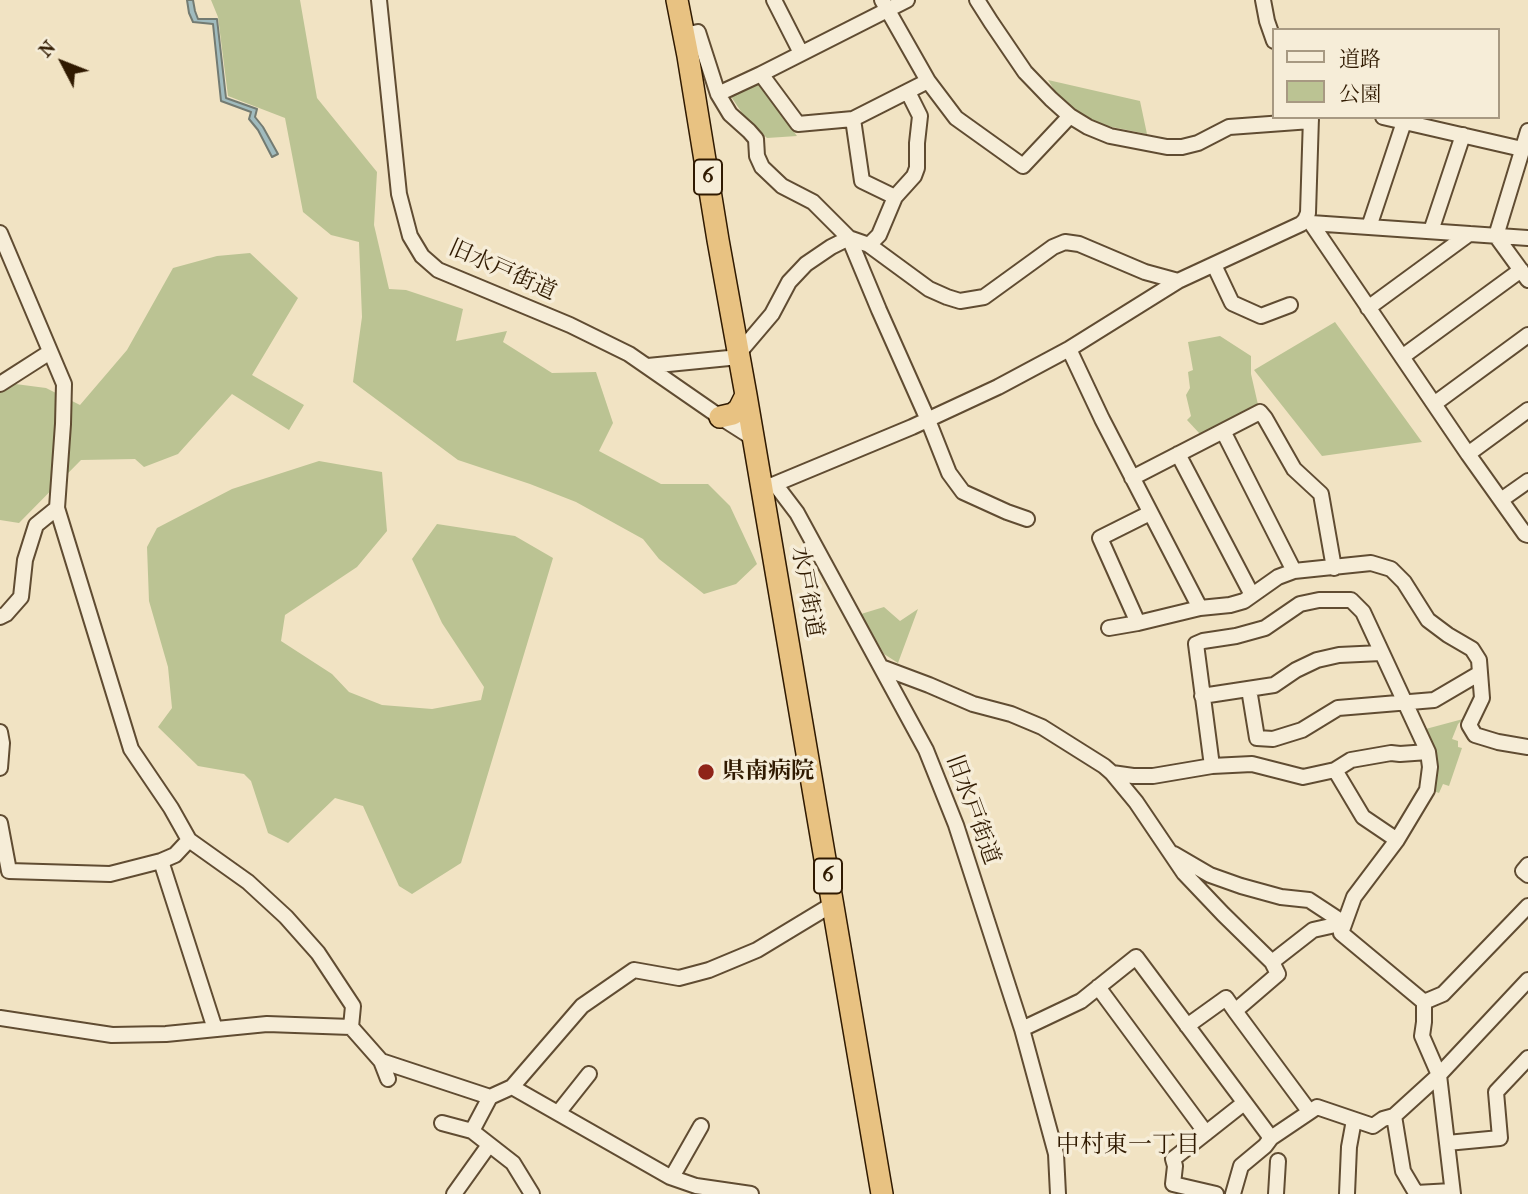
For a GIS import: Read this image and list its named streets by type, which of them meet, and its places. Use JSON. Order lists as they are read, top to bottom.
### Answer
{
  "streets": {
    "highway": ["6", "水戸街道"],
    "street": ["旧水戸街道"]
  },
  "crossings": [
    ["旧水戸街道", "水戸街道"]
  ],
  "districts": ["中村東一丁目"],
  "places": ["県南病院"],
  "legend": ["道路", "公園"],
  "north": "top left"
}
